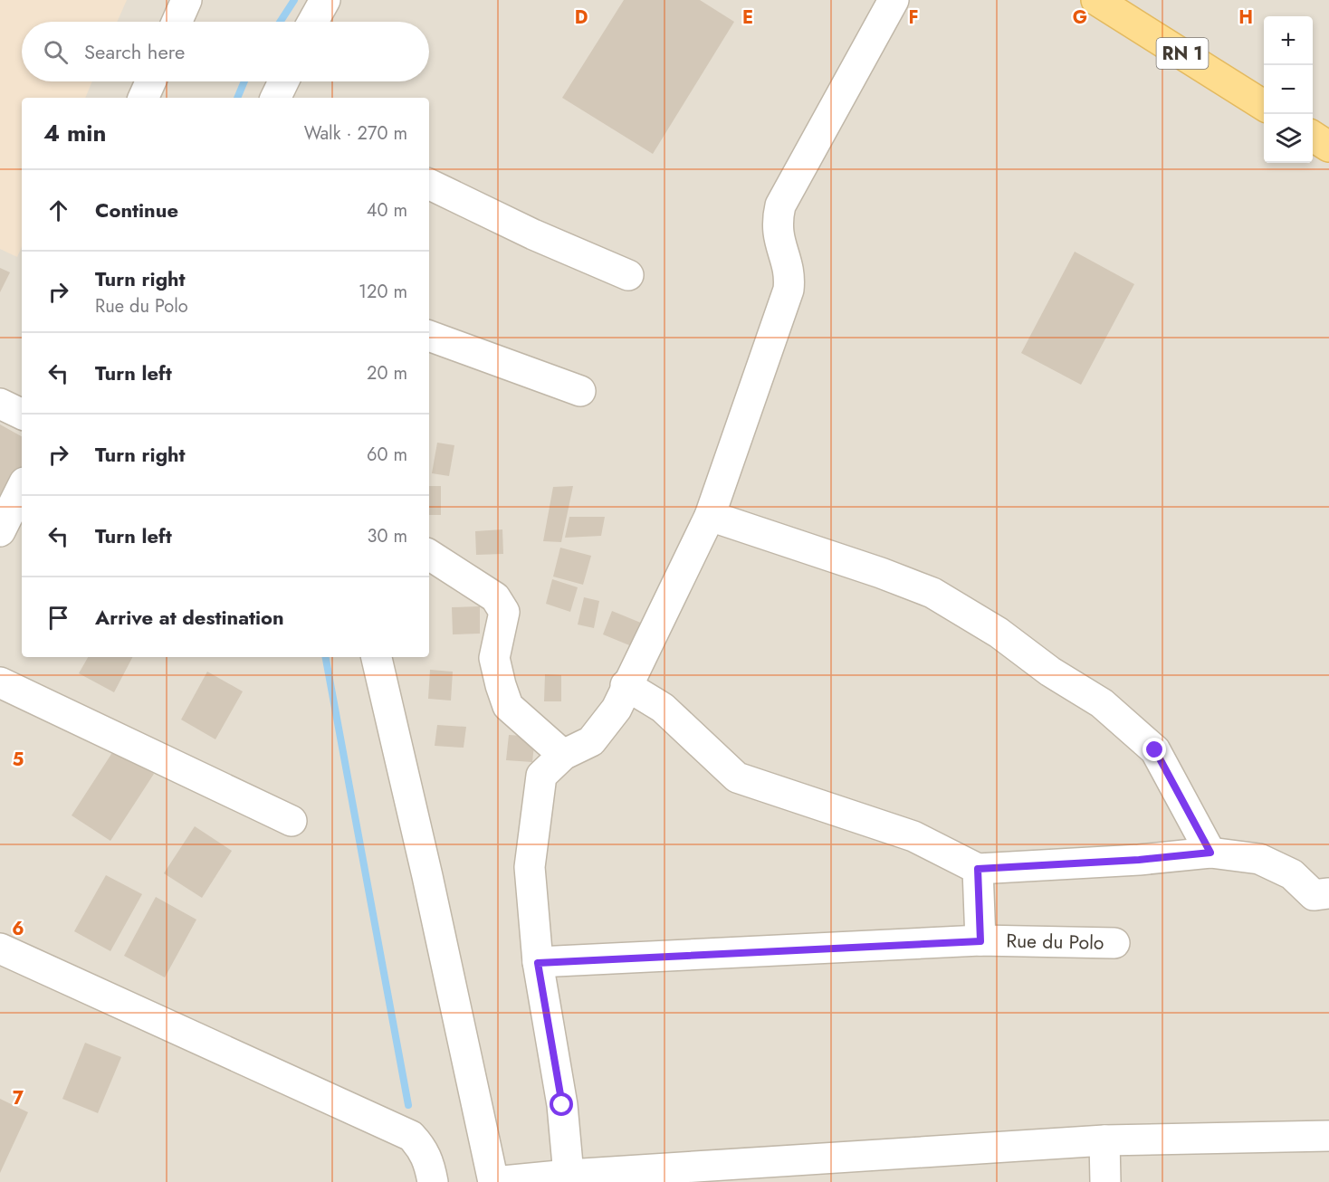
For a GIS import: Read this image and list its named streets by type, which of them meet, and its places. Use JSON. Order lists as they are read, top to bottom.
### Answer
{
  "streets": {
    "main road": ["RN 1"],
    "street": ["Rue du Polo"]
  },
  "page": {
    "map_buttons": ["+", "−"],
    "search": "Search here",
    "heading": ["4 min", "Walk · 270 m"],
    "list": [
      ["Continue", "40 m"],
      ["Turn right", "Rue du Polo", "120 m"],
      ["Turn left", "20 m"],
      ["Turn right", "60 m"],
      ["Turn left", "30 m"],
      "Arrive at destination"
    ]
  },
  "grid": {
    "columns": [
      "D",
      "E",
      "F",
      "G",
      "H"
    ],
    "rows": ["5", "6", "7"]
  }
}
